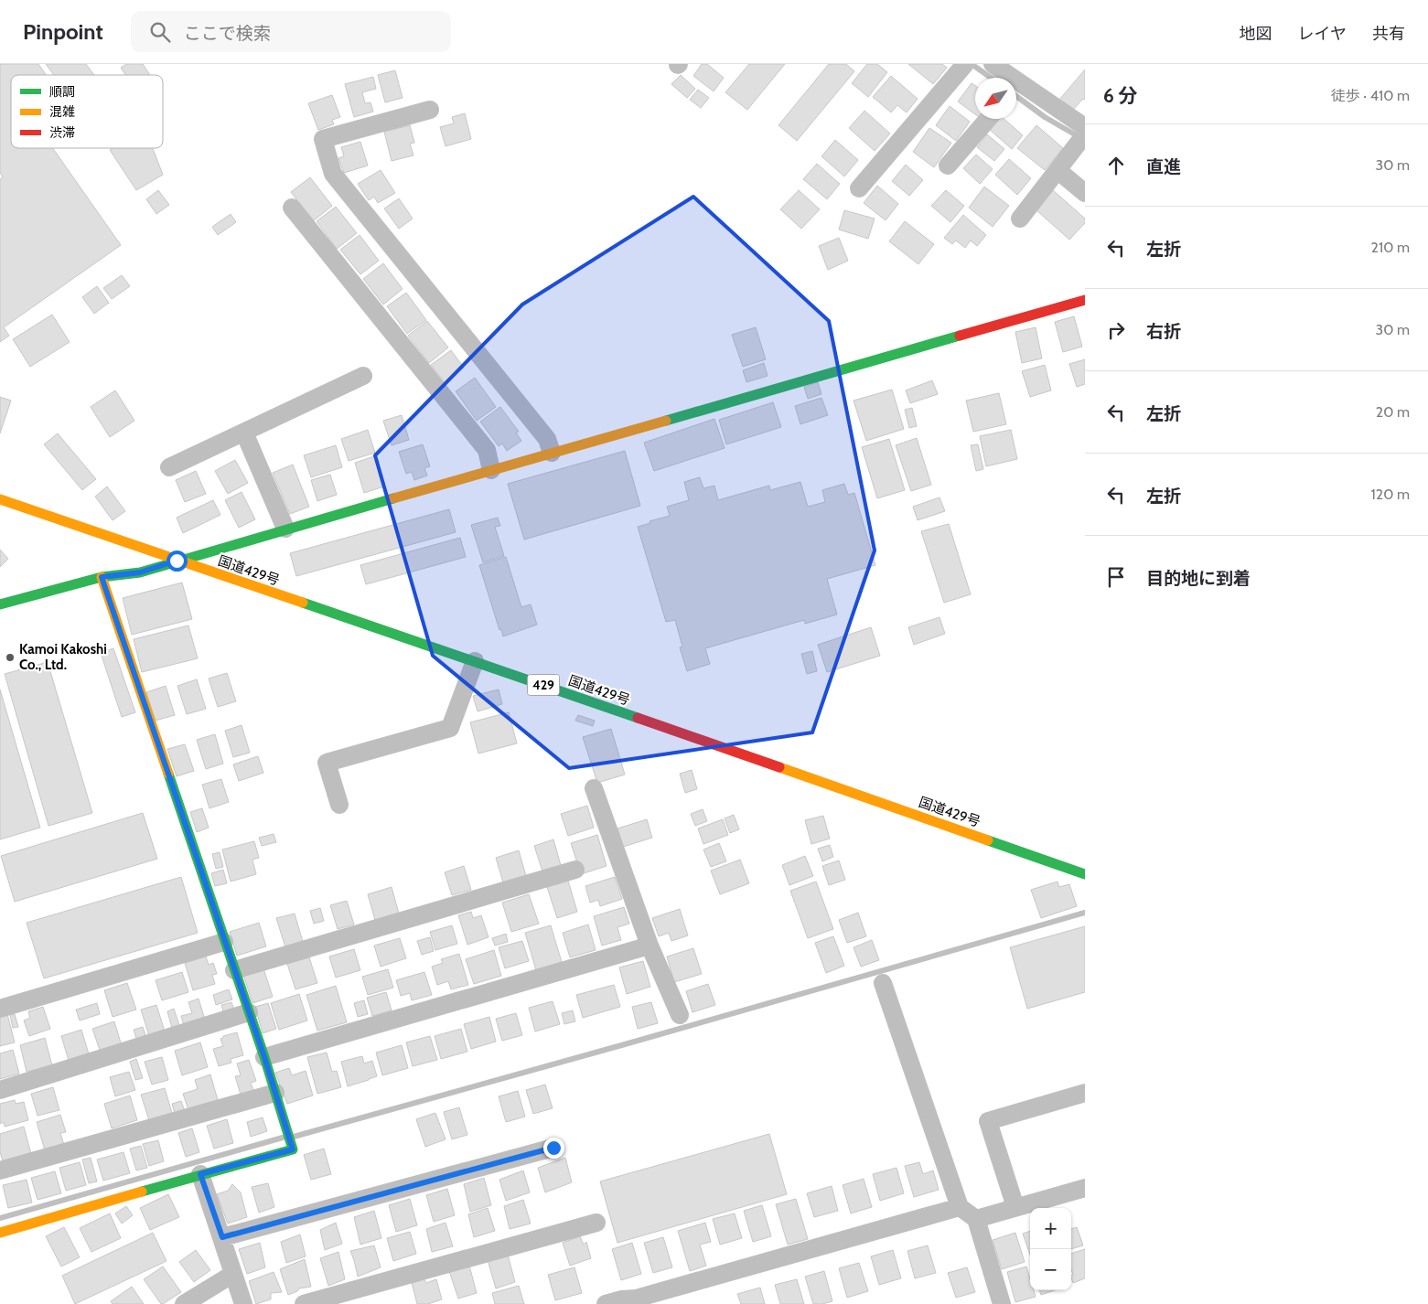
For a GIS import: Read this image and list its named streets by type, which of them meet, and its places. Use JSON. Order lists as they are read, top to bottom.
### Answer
{
  "streets": {
    "main road": ["国道429号", "429"]
  },
  "places": ["Kamoi Kakoshi Co., Ltd."],
  "legend": ["順調", "混雑", "渋滞"],
  "north": "bottom left",
  "page": {
    "header": "Pinpoint",
    "search": "ここで検索",
    "nav": ["地図", "レイヤ", "共有"],
    "heading": ["6 分", "徒歩 · 410 m"],
    "list": [
      ["直進", "30 m"],
      ["左折", "210 m"],
      ["右折", "30 m"],
      ["左折", "20 m"],
      ["左折", "120 m"],
      "目的地に到着"
    ],
    "map_buttons": ["+", "−"]
  }
}
